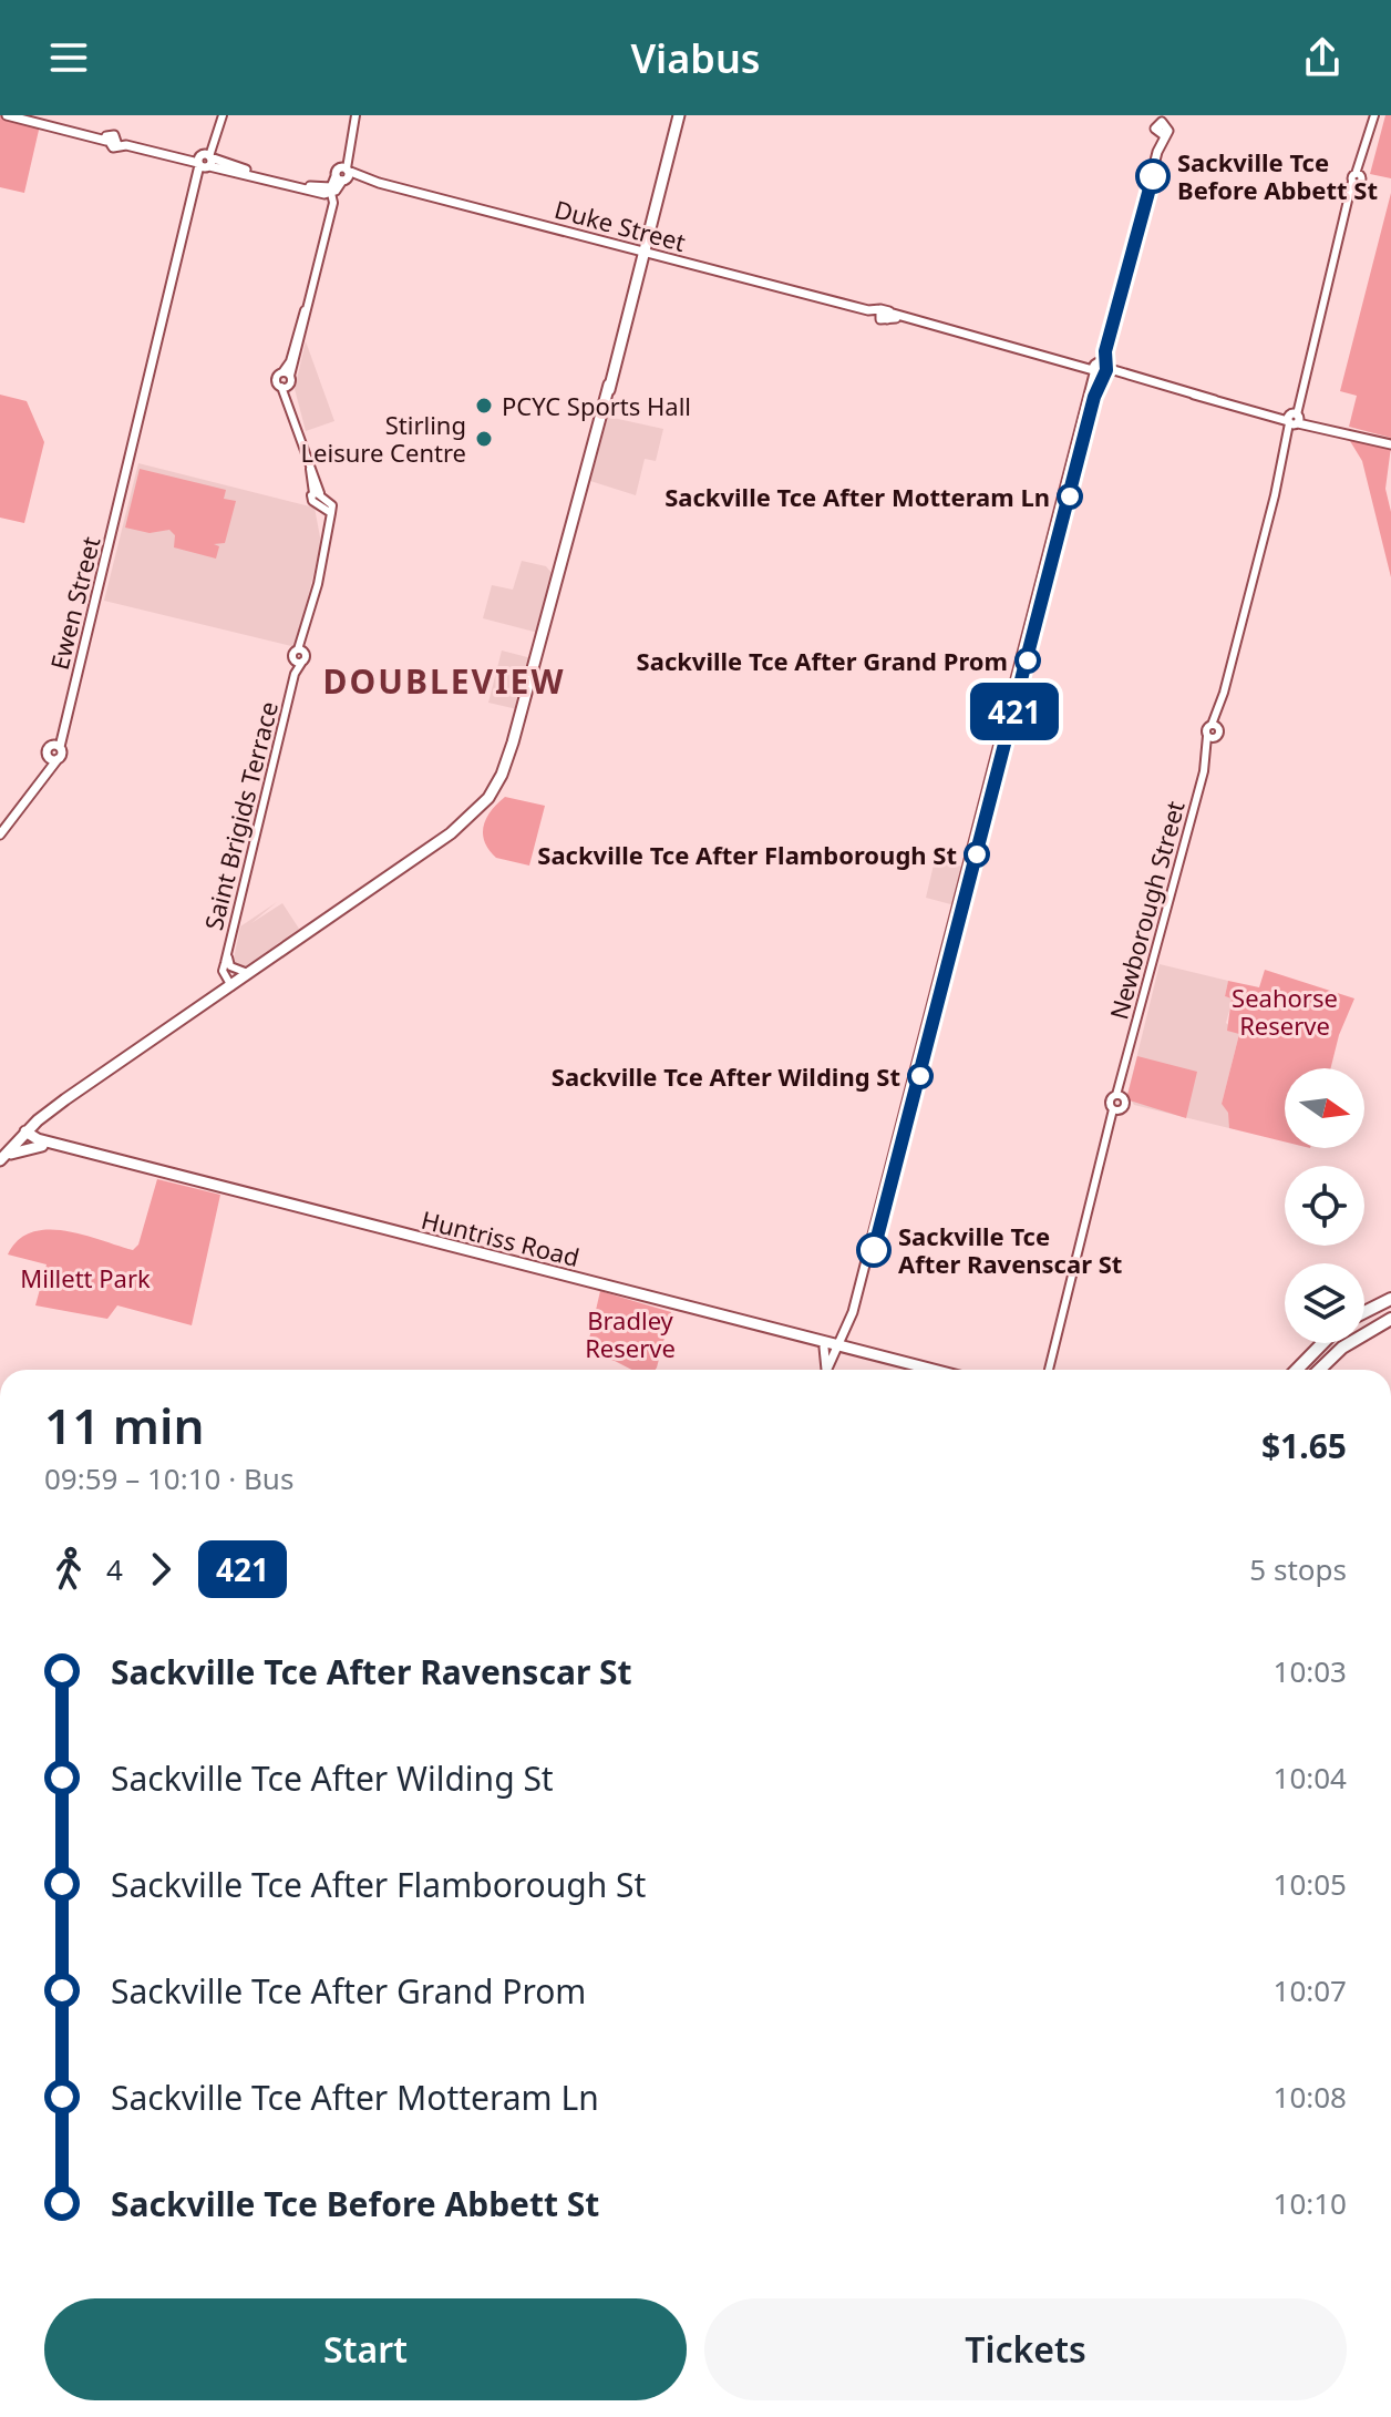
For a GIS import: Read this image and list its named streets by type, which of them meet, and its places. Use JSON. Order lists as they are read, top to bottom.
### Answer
{
  "streets": {
    "main road": ["Duke Street", "Ewen Street", "Huntriss Road"],
    "street": ["Saint Brigids Terrace", "Newborough Street"]
  },
  "crossings": [
    ["Duke Street", "Newborough Street"]
  ],
  "districts": ["DOUBLEVIEW"],
  "parks": ["Seahorse Reserve", "Millett Park", "Bradley Reserve"],
  "places": [
    "Sackville Tce Before Abbett St",
    "PCYC Sports Hall",
    "Stirling Leisure Centre",
    "Sackville Tce After Motteram Ln",
    "Sackville Tce After Grand Prom",
    "Sackville Tce After Flamborough St",
    "Sackville Tce After Wilding St",
    "Sackville Tce After Ravenscar St"
  ],
  "lines": ["bus line 421"],
  "north": "right",
  "page": {
    "header": "Viabus",
    "on_map": "421",
    "heading": ["11 min", "09:59 – 10:10 · Bus", "$1.65"],
    "legs": ["4", "421", "5 stops"],
    "list": [
      {
        "name": "Sackville Tce After Ravenscar St",
        "value": "10:03"
      },
      {
        "name": "Sackville Tce After Wilding St",
        "value": "10:04"
      },
      {
        "name": "Sackville Tce After Flamborough St",
        "value": "10:05"
      },
      {
        "name": "Sackville Tce After Grand Prom",
        "value": "10:07"
      },
      {
        "name": "Sackville Tce After Motteram Ln",
        "value": "10:08"
      },
      {
        "name": "Sackville Tce Before Abbett St",
        "value": "10:10"
      }
    ],
    "buttons": ["Start", "Tickets"]
  }
}
